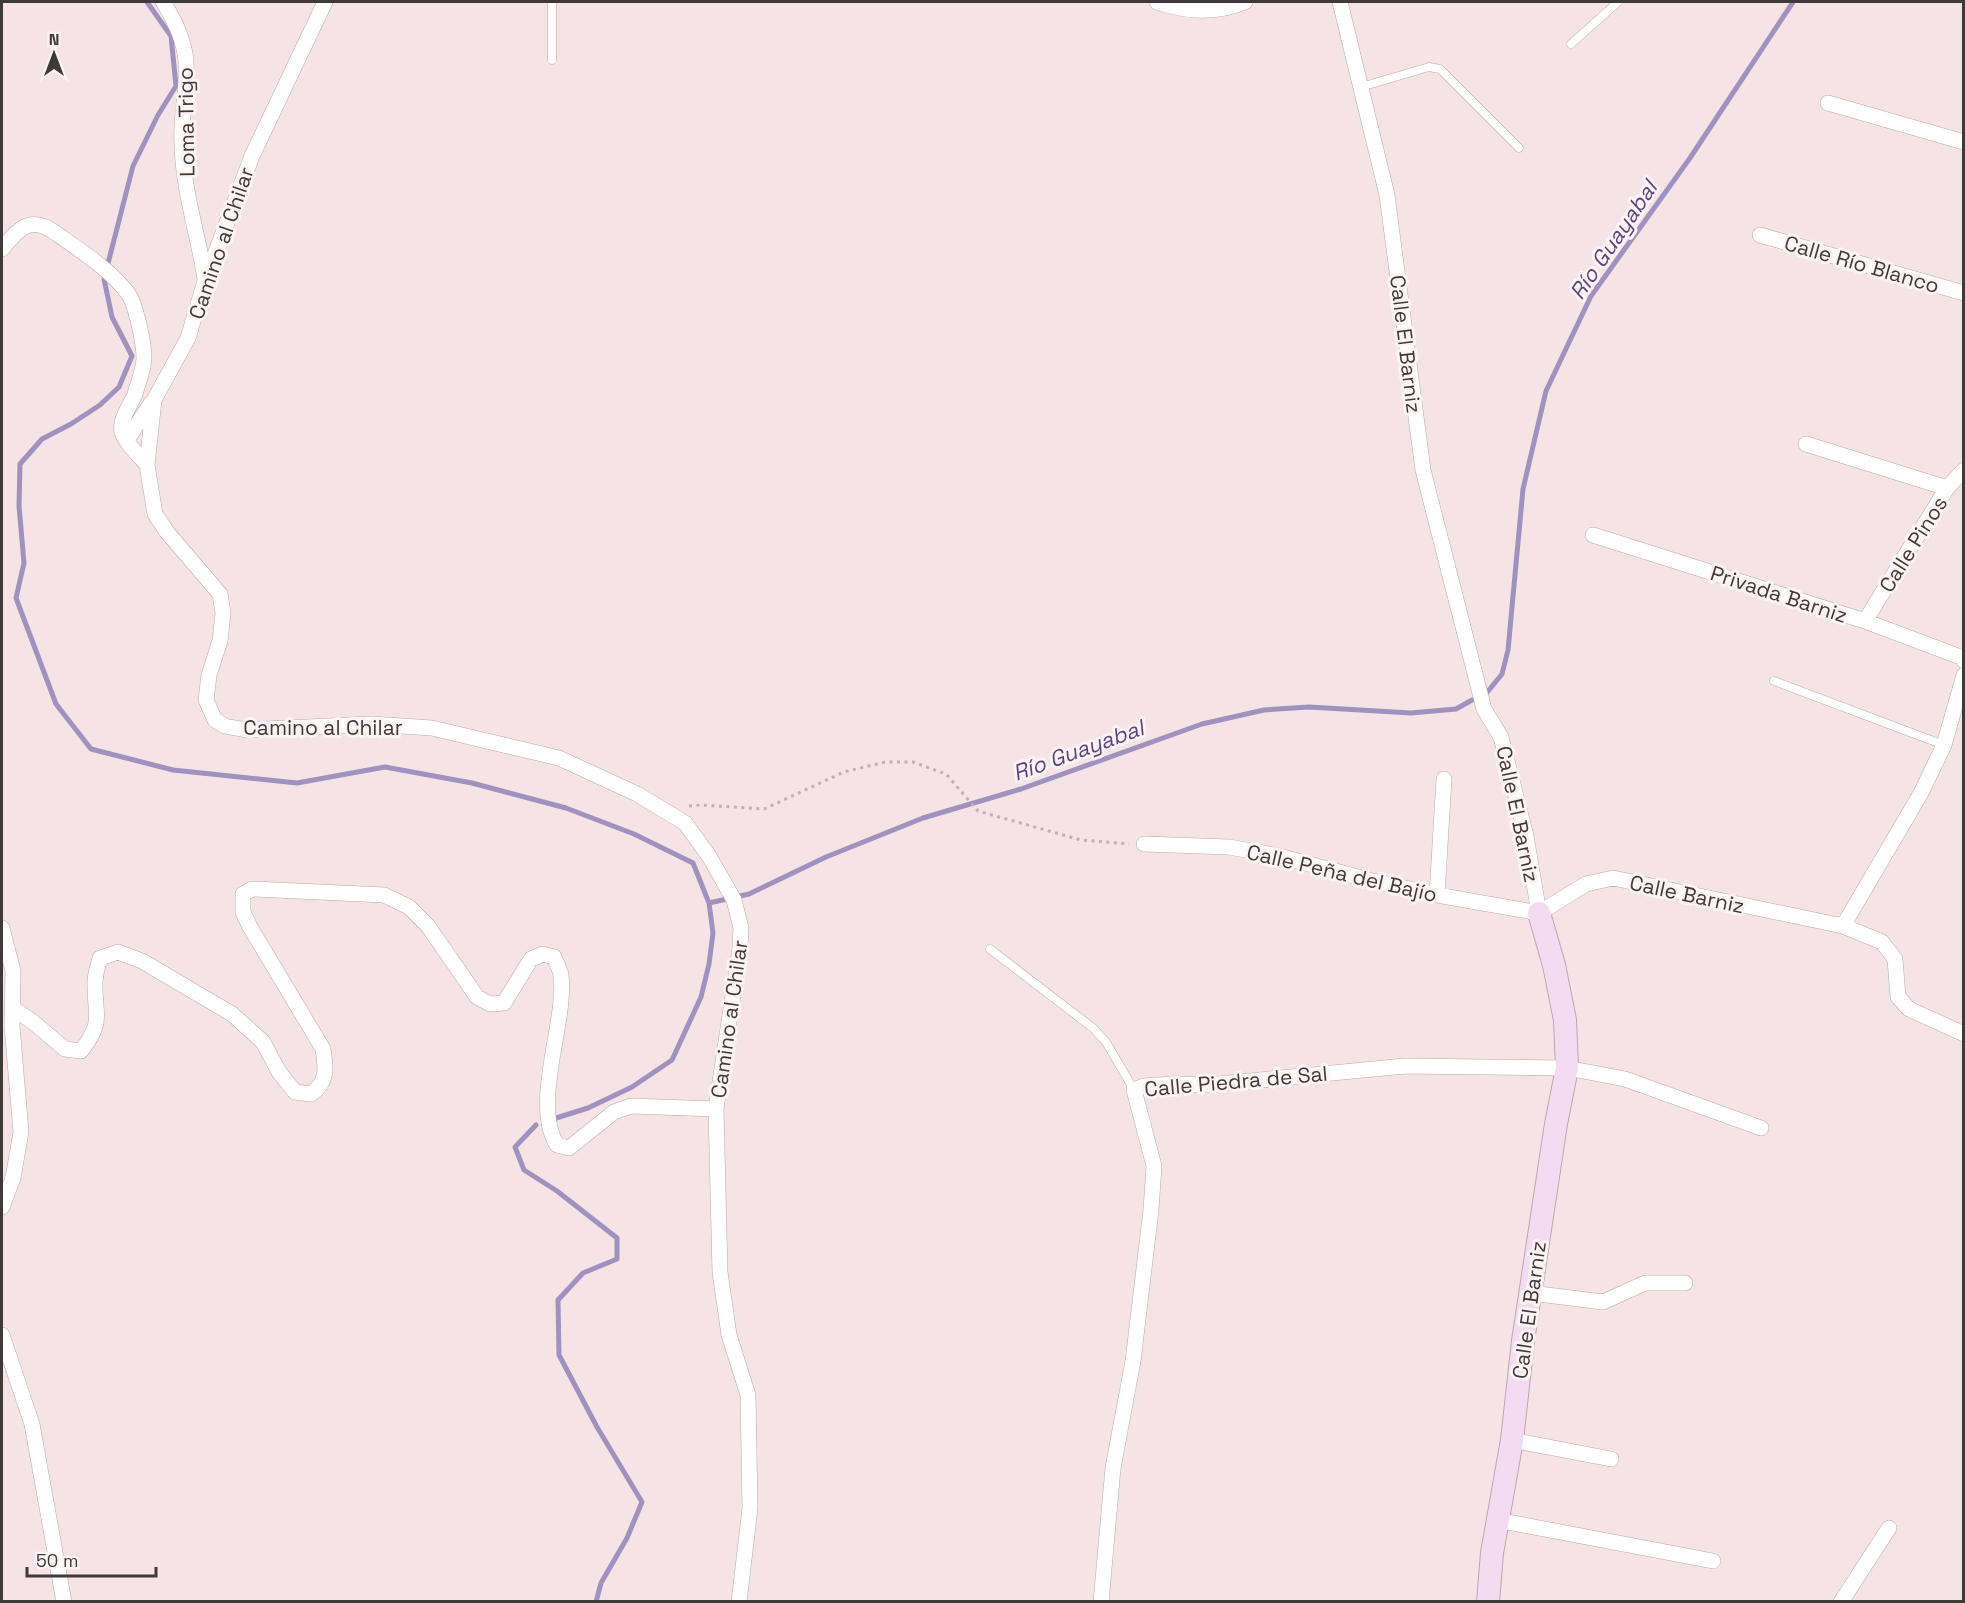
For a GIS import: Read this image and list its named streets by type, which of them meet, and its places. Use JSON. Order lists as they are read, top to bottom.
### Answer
{
  "streets": {
    "street": [
      "Loma Trigo",
      "Camino al Chilar",
      "Calle Río Blanco",
      "Calle El Barniz",
      "Calle Pinos",
      "Privada Barniz",
      "Calle Peña del Bajío",
      "Calle Barniz",
      "Calle Piedra de Sal"
    ]
  },
  "crossings": [
    ["Loma Trigo", "Camino al Chilar"],
    ["Calle El Barniz", "Calle Peña del Bajío"],
    ["Calle El Barniz", "Calle Barniz"],
    ["Calle El Barniz", "Calle Piedra de Sal"],
    ["Calle Pinos", "Privada Barniz"],
    ["Calle Peña del Bajío", "Calle Barniz"]
  ],
  "water": ["Río Guayabal"],
  "scale_bar": "50 m",
  "north": "top"
}
